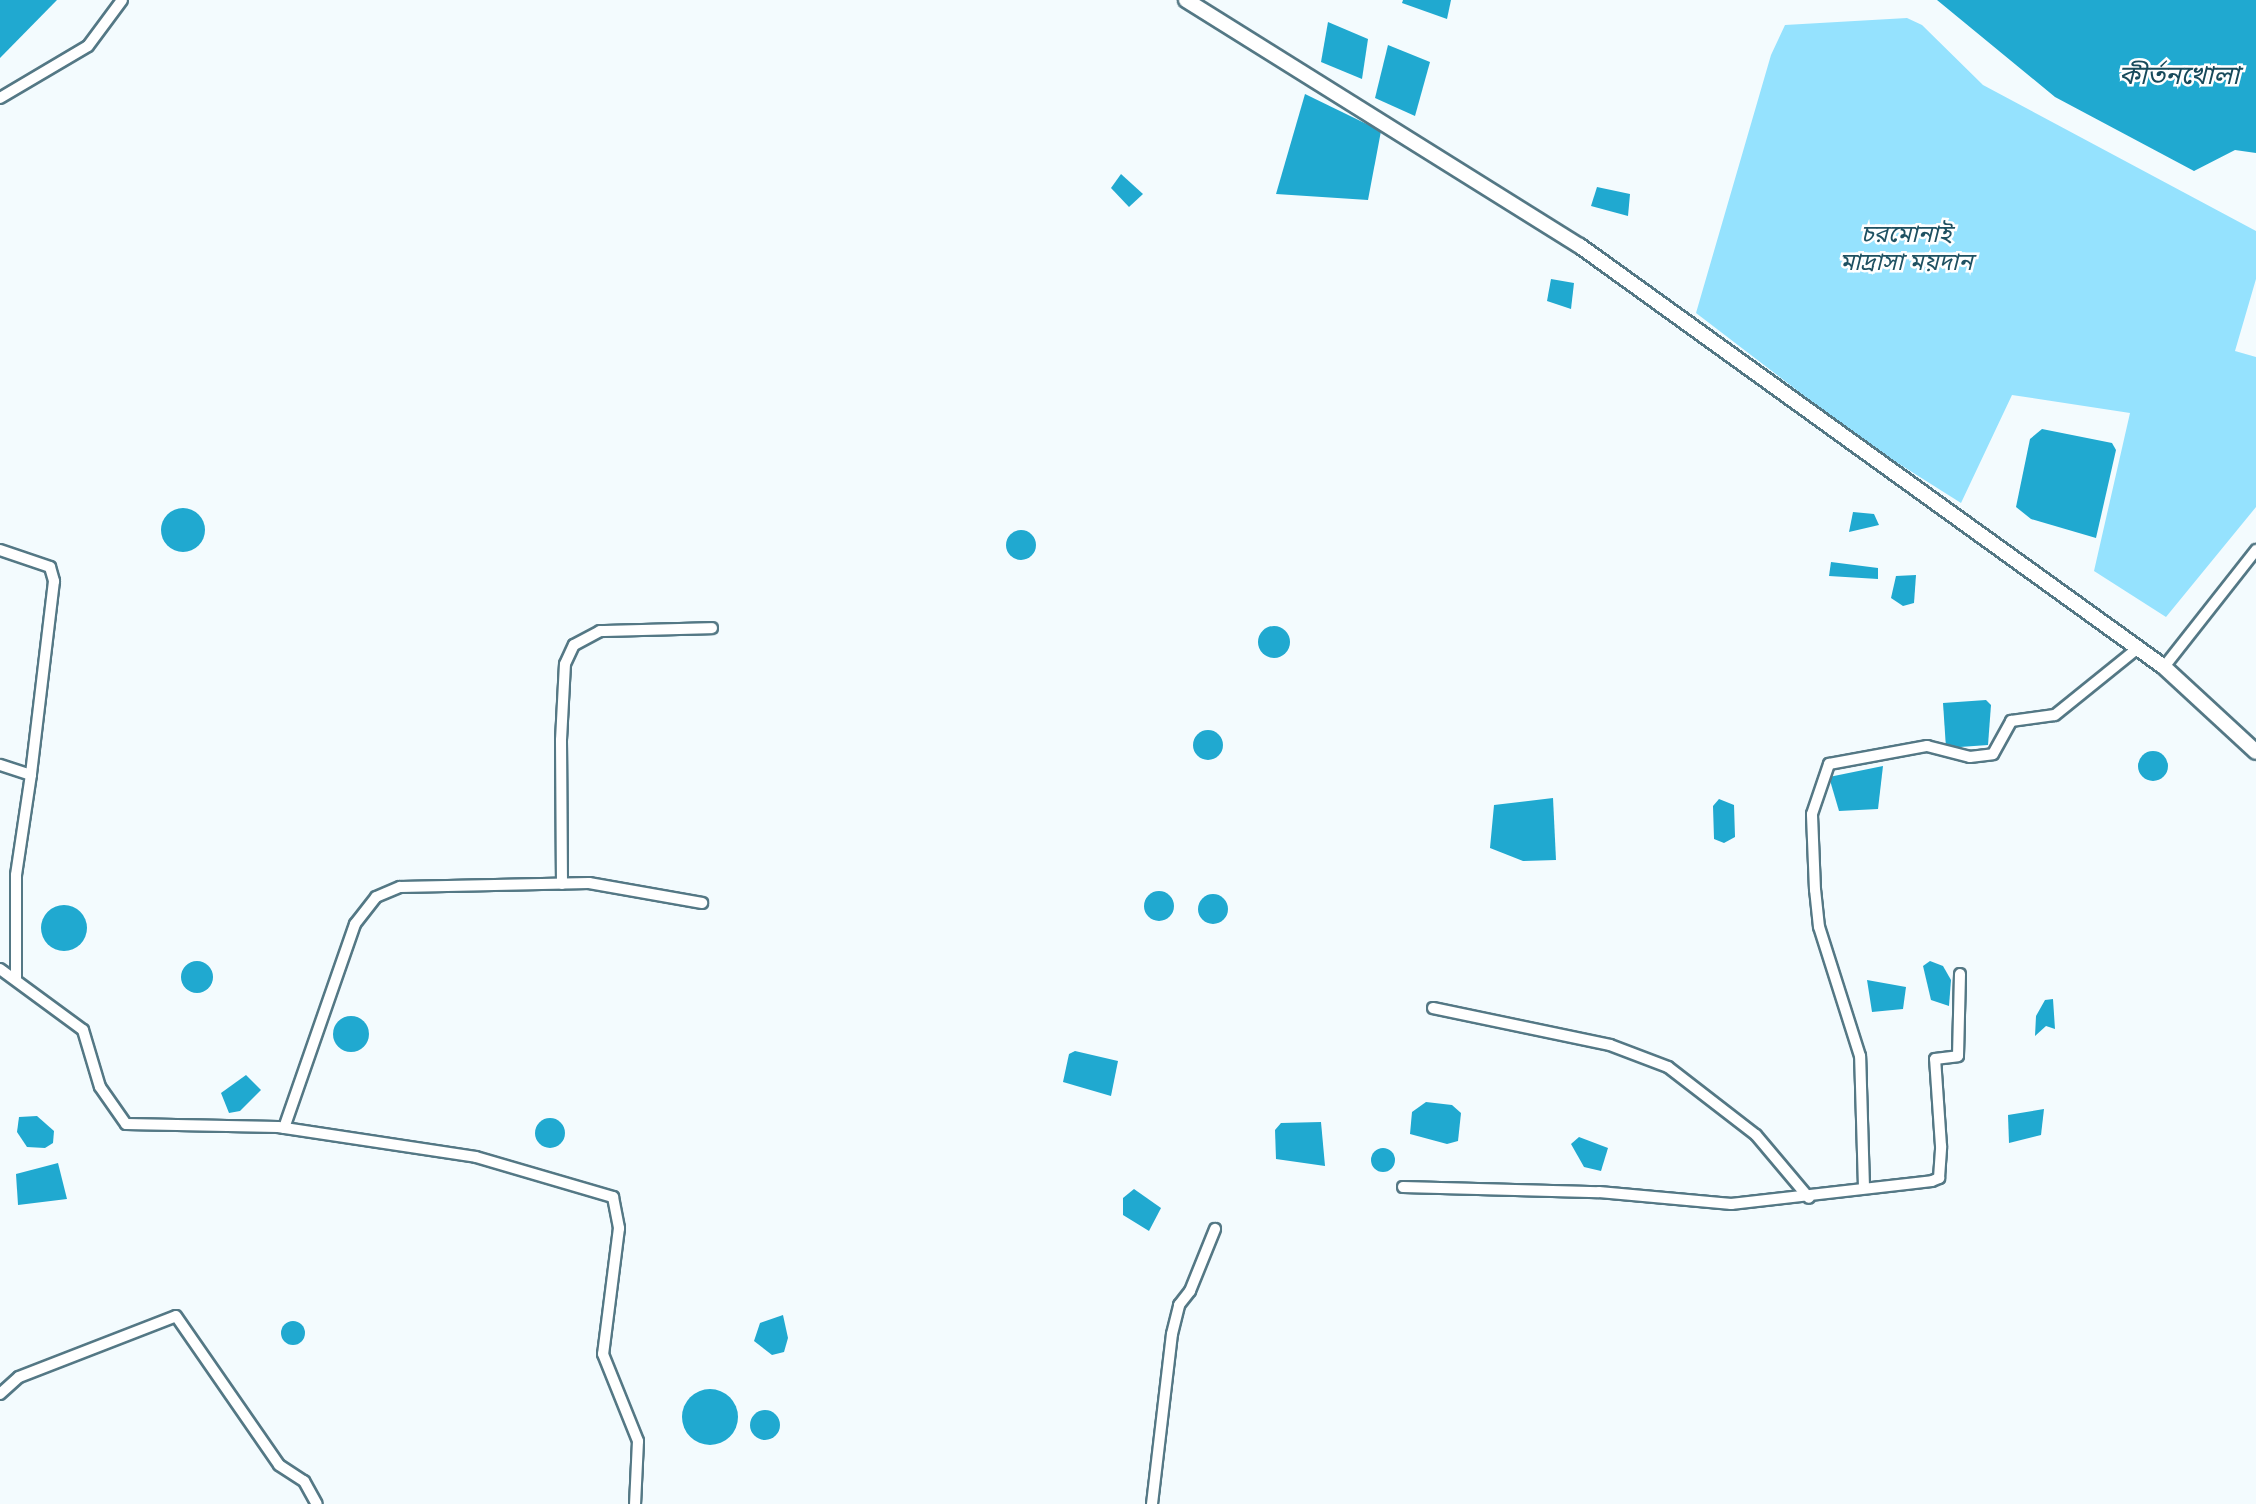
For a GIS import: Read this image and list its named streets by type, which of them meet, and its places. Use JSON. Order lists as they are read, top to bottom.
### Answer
{
  "water": ["কীর্তনখোলা"],
  "parks": ["চরমোনাই মাদ্রাসা ময়দান"]
}
